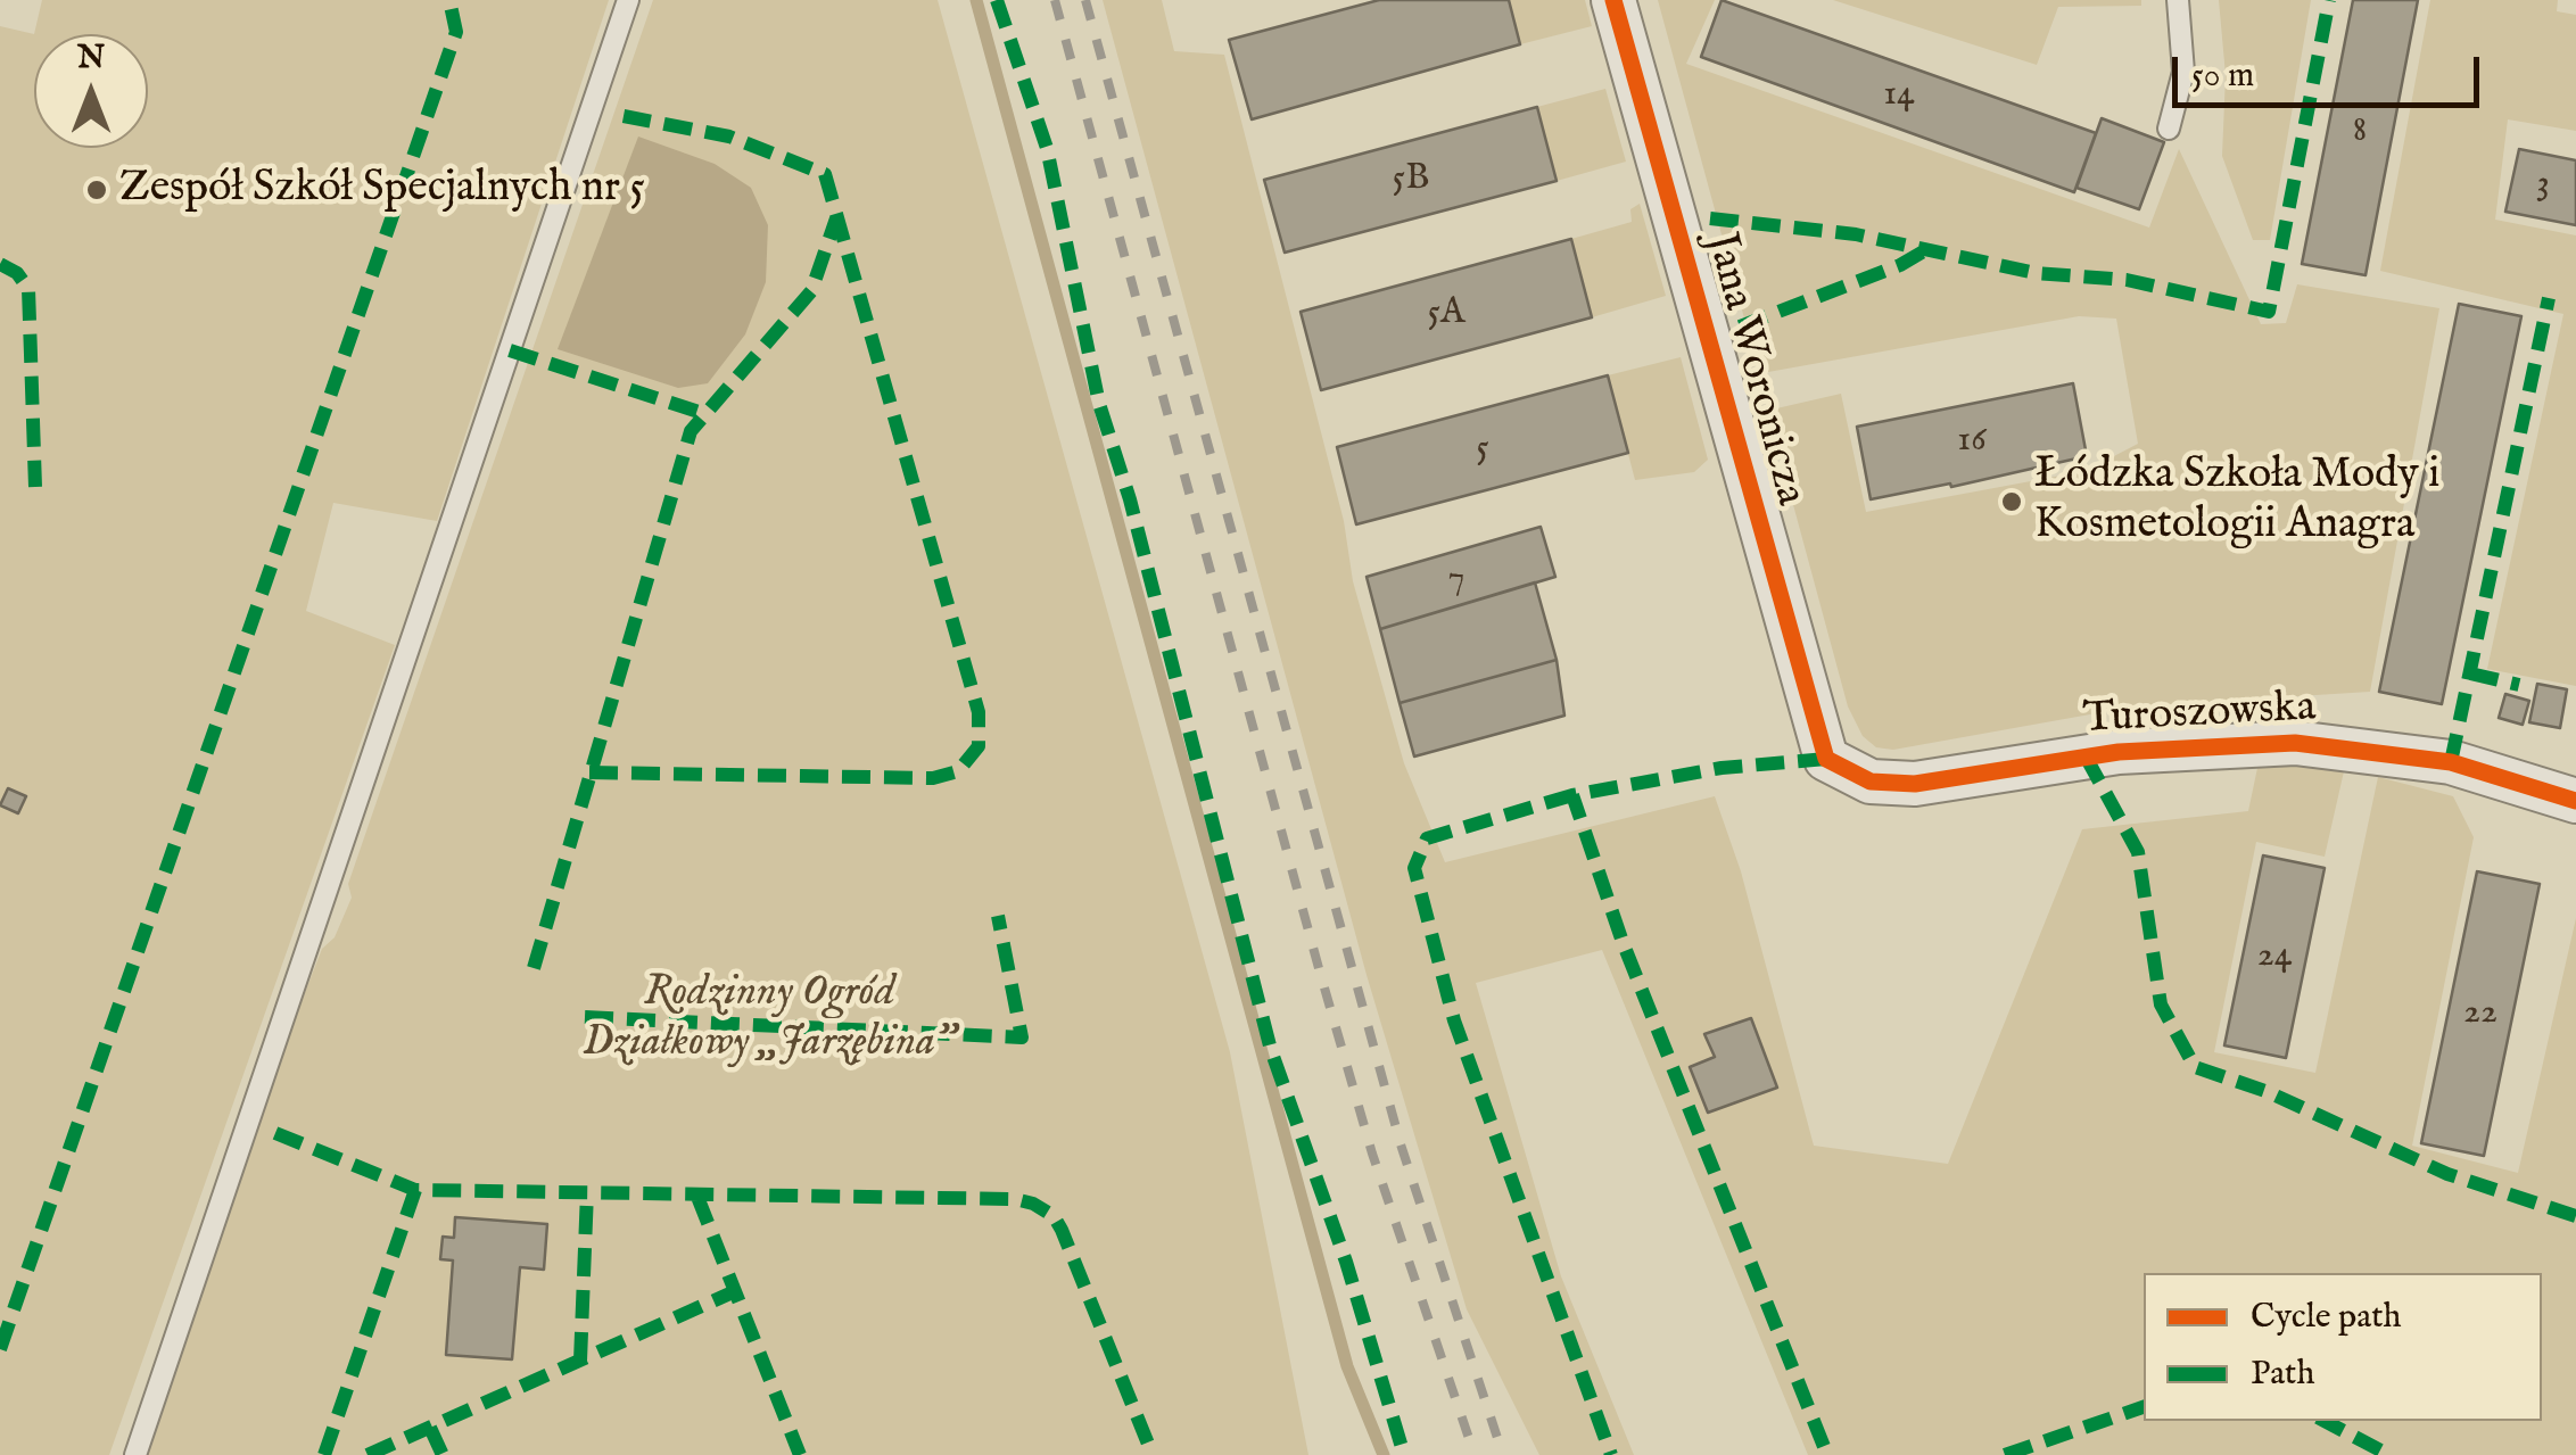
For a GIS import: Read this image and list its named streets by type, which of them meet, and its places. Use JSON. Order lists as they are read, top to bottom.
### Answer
{
  "streets": {
    "street": ["Jana Woronicza", "Turoszowska"]
  },
  "crossings": [
    ["Jana Woronicza", "Turoszowska"]
  ],
  "parks": ["Rodzinny Ogród Działkowy „Jarzębina”"],
  "places": ["Zespół Szkół Specjalnych nr 5", "Łódzka Szkoła Mody i Kosmetologii Anagra"],
  "house_numbers": [
    "14",
    "8",
    "5B",
    "3",
    "5A",
    "16",
    "5",
    "7",
    "24",
    "22"
  ],
  "legend": ["Cycle path", "Path"],
  "scale_bar": "50 m",
  "north": "top"
}
